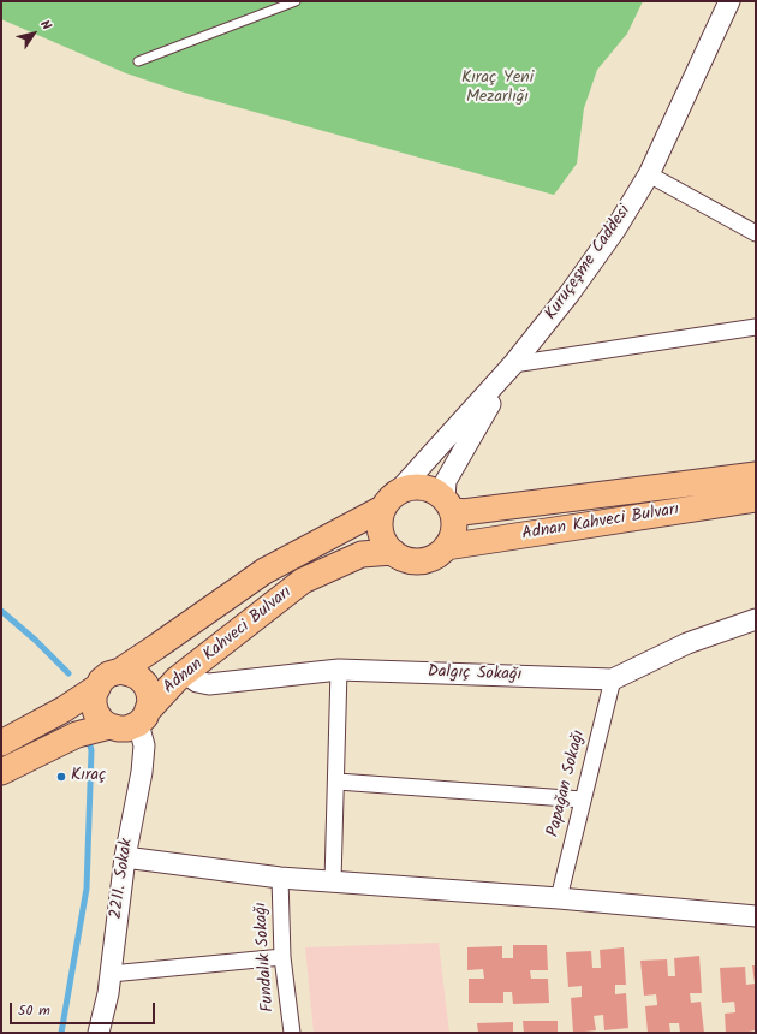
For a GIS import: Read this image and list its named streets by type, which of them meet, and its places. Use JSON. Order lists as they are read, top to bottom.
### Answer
{
  "streets": {
    "main road": ["Adnan Kahveci Bulvarı"],
    "street": [
      "Kuruçeşme Caddesi",
      "Dalgıç Sokağı",
      "Papağan Sokağı",
      "2211. Sokak",
      "Fundalık Sokağı"
    ]
  },
  "crossings": [
    ["Kuruçeşme Caddesi", "Adnan Kahveci Bulvarı"],
    ["Adnan Kahveci Bulvarı", "Dalgıç Sokağı"],
    ["Adnan Kahveci Bulvarı", "2211. Sokak"],
    ["Dalgıç Sokağı", "Papağan Sokağı"]
  ],
  "parks": ["Kıraç Yeni Mezarlığı"],
  "places": ["Kıraç"],
  "scale_bar": "50 m",
  "north": "top right"
}
